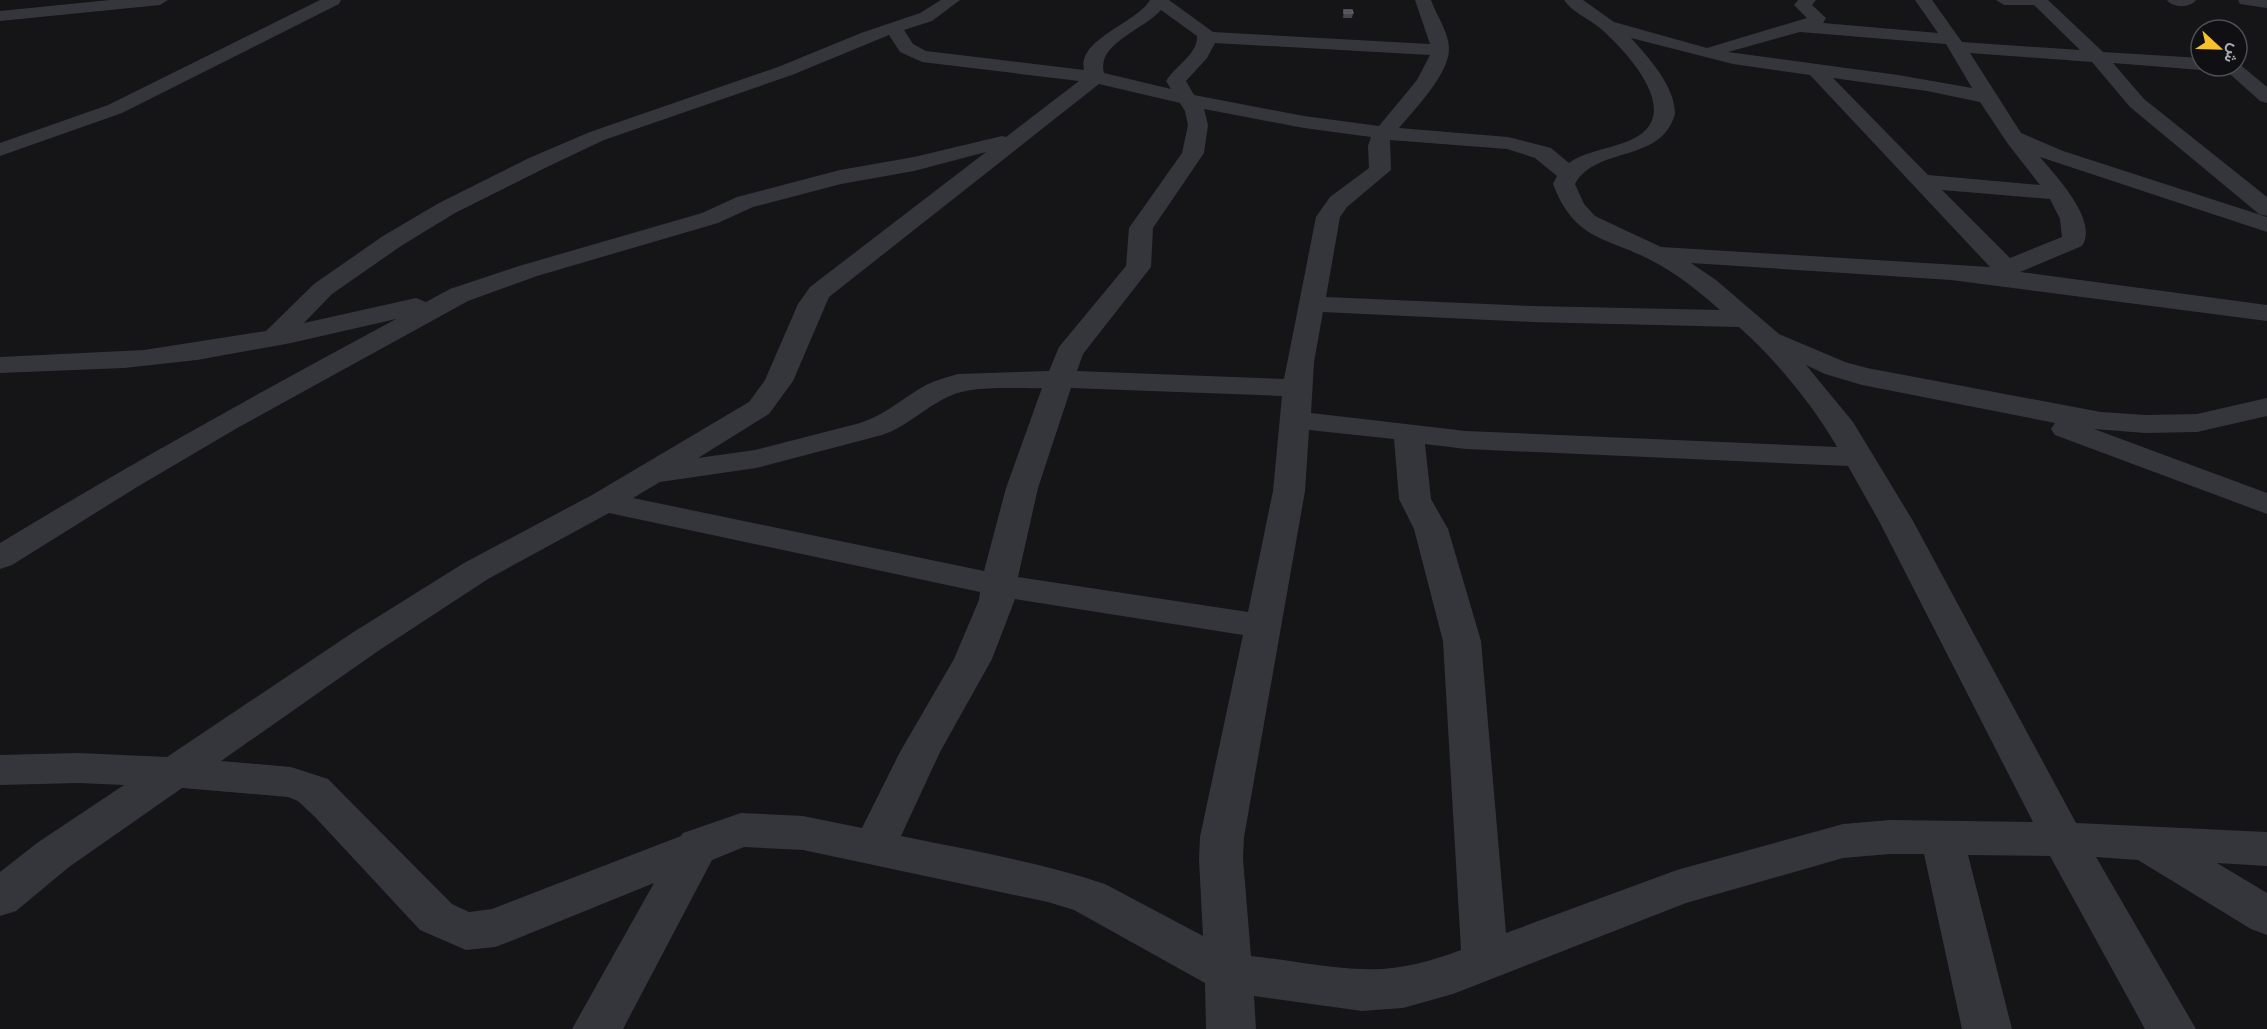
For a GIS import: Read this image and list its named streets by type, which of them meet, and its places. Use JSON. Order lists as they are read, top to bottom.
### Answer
{
  "north": "right"
}
